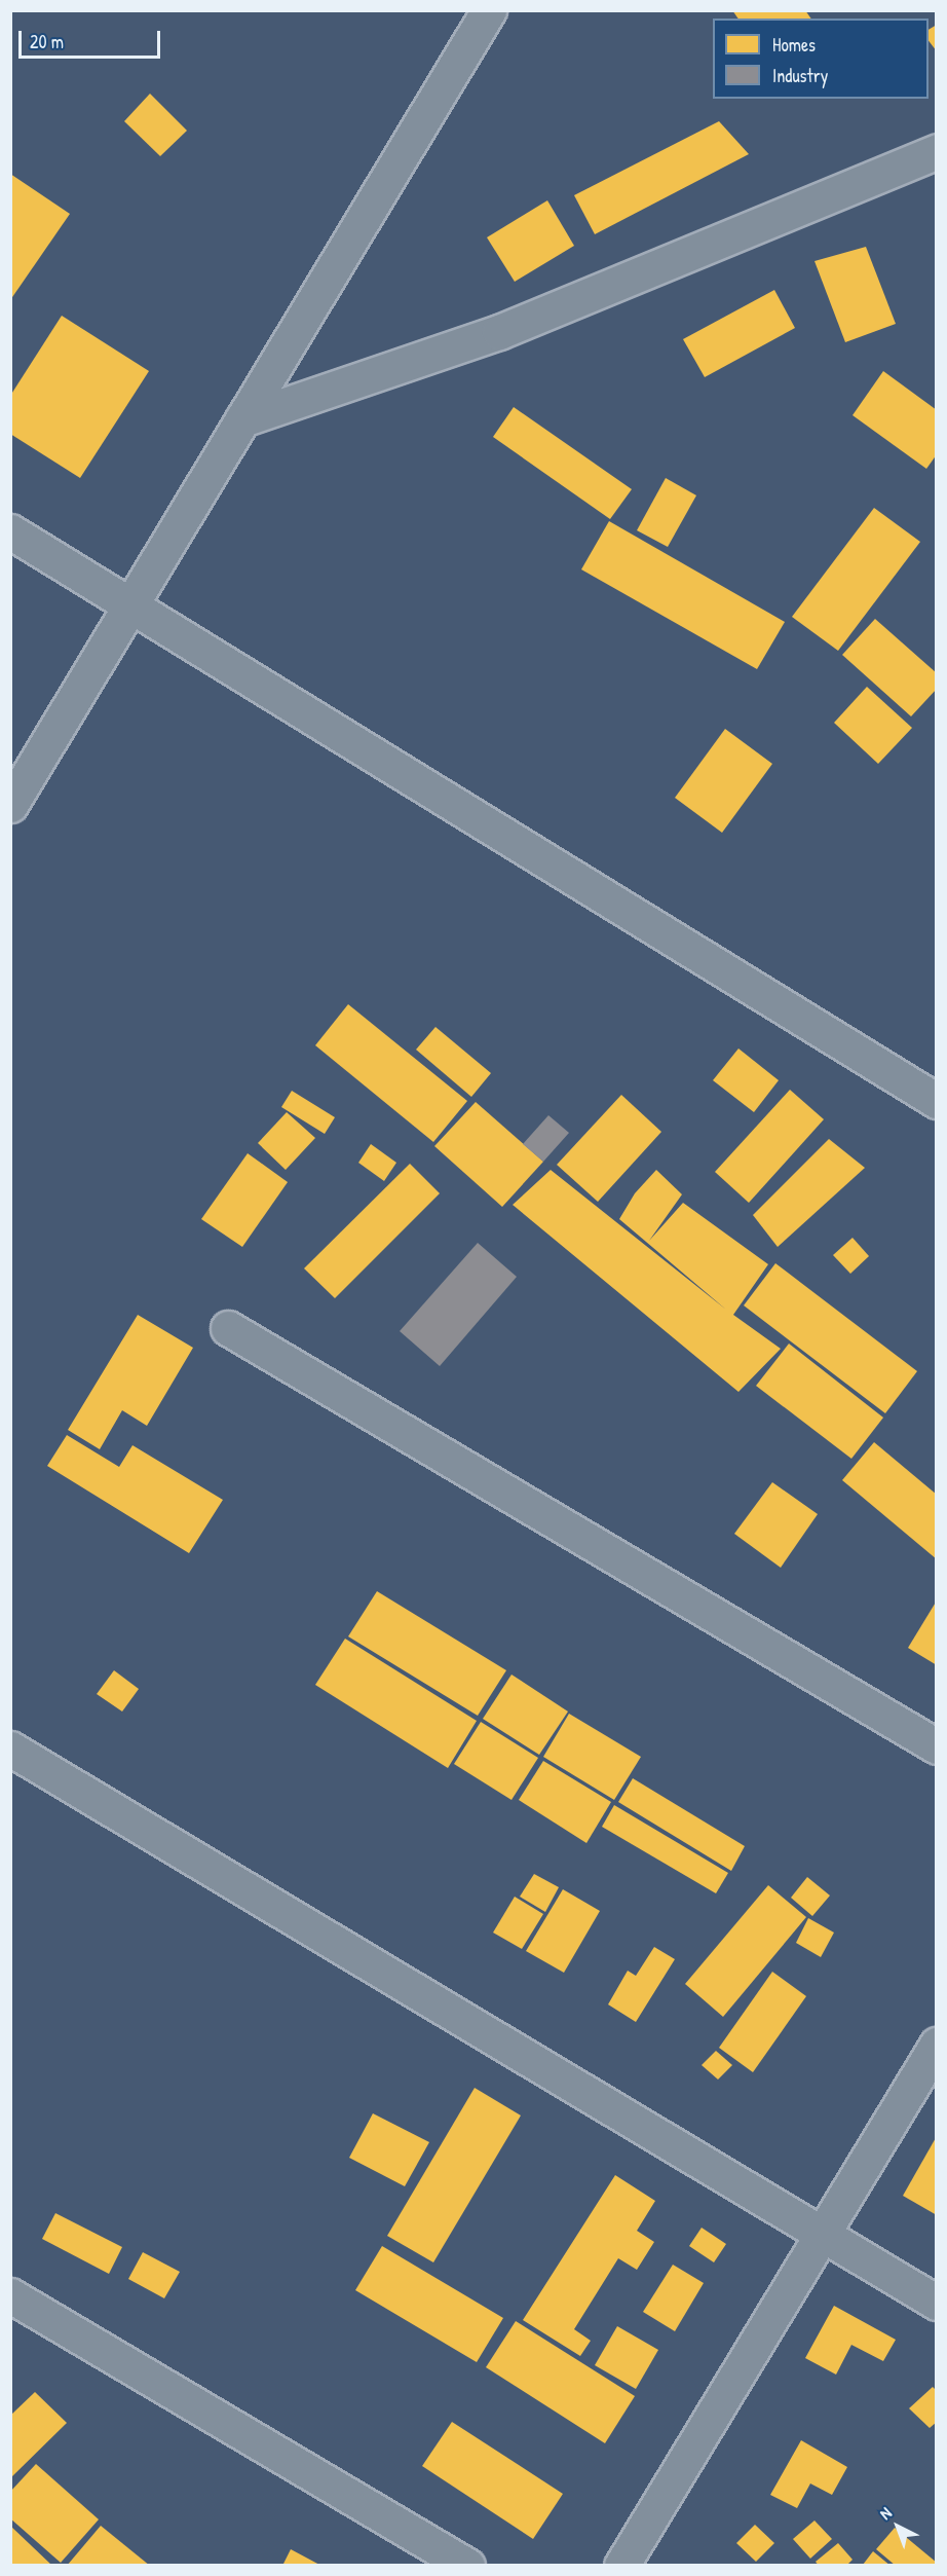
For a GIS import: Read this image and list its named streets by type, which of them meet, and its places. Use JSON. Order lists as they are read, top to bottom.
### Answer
{
  "legend": ["Homes", "Industry"],
  "scale_bar": "20 m",
  "north": "top left"
}
